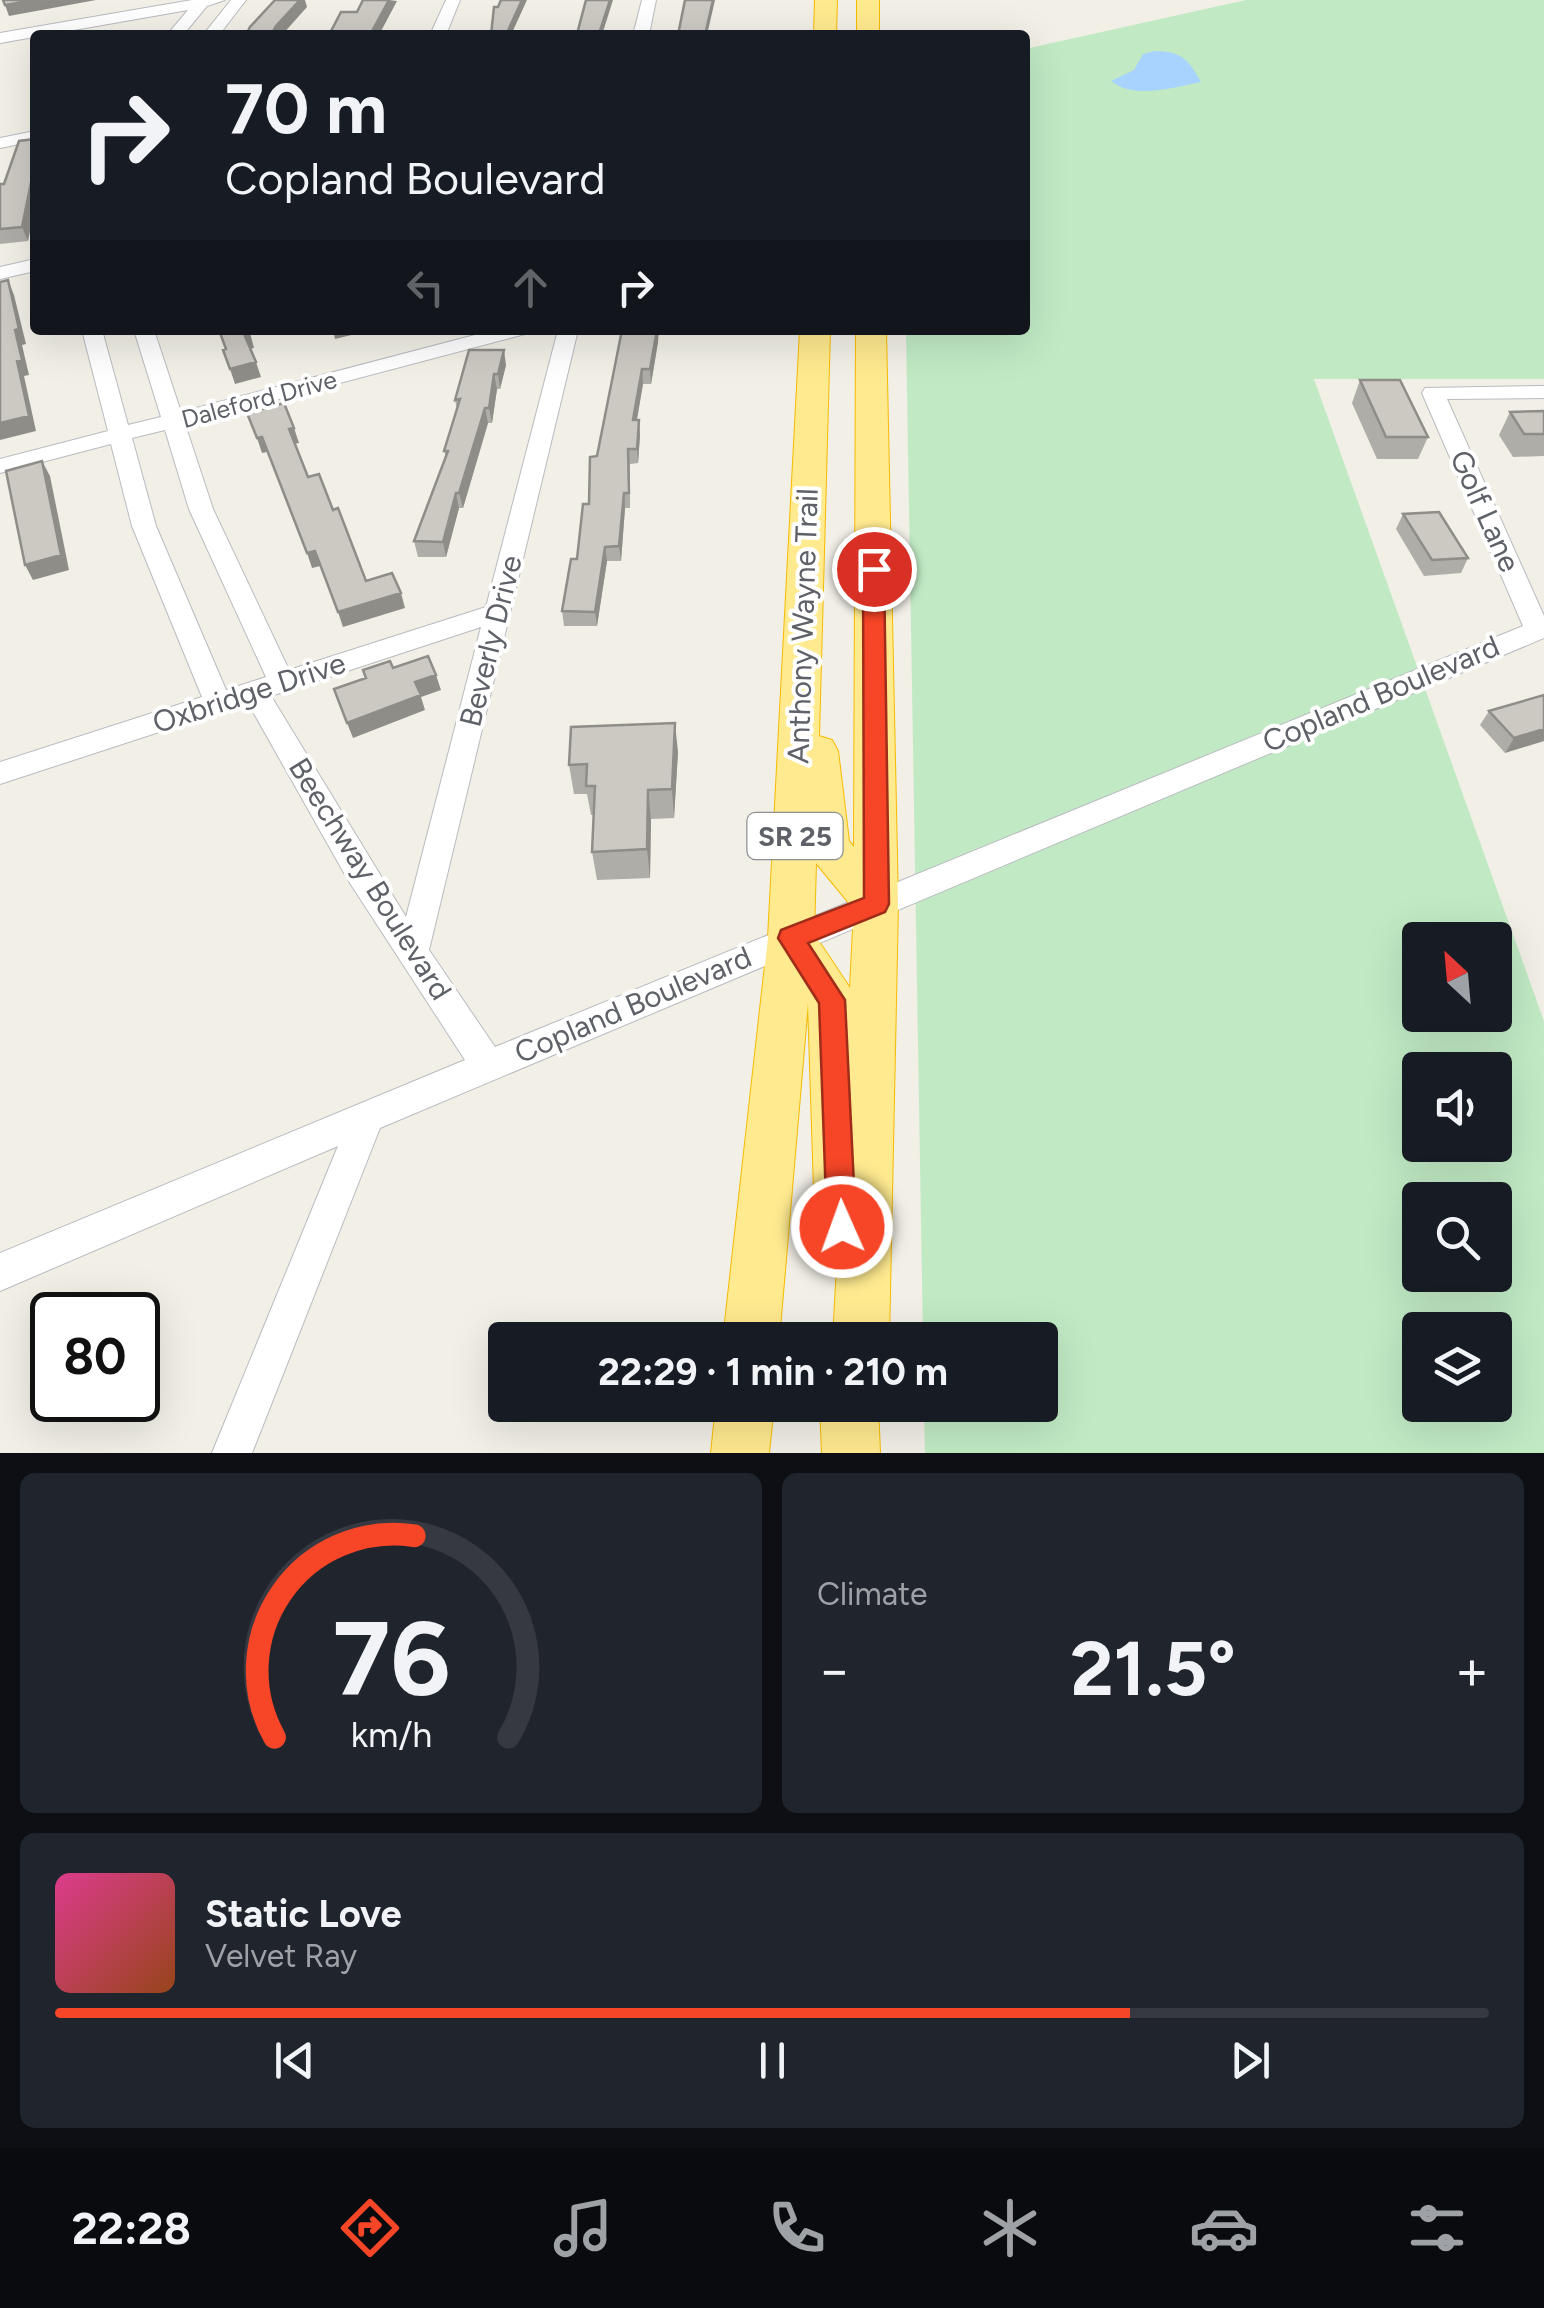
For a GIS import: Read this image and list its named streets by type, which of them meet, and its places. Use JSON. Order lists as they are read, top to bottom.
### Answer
{
  "streets": {
    "highway": ["Anthony Wayne Trail", "SR 25"],
    "street": [
      "Daleford Drive",
      "Golf Lane",
      "Beverly Drive",
      "Oxbridge Drive",
      "Copland Boulevard",
      "Beechway Boulevard"
    ]
  },
  "crossings": [
    ["Daleford Drive", "Beechway Boulevard"],
    ["Golf Lane", "Copland Boulevard"],
    ["Anthony Wayne Trail", "Copland Boulevard"],
    ["Beverly Drive", "Oxbridge Drive"],
    ["Beverly Drive", "Beechway Boulevard"],
    ["Oxbridge Drive", "Beechway Boulevard"],
    ["Copland Boulevard", "SR 25"],
    ["Copland Boulevard", "Beechway Boulevard"]
  ],
  "north": "top left",
  "page": {
    "turn": ["70 m", "Copland Boulevard"],
    "limit": "80",
    "trip": "22:29 · 1 min · 210 m",
    "tile": "Climate",
    "heat": ["−", "21.5°", "+"],
    "song": ["Static Love", "Velvet Ray"],
    "tabs": "22:28",
    "gauge": ["76", "km/h"]
  }
}
